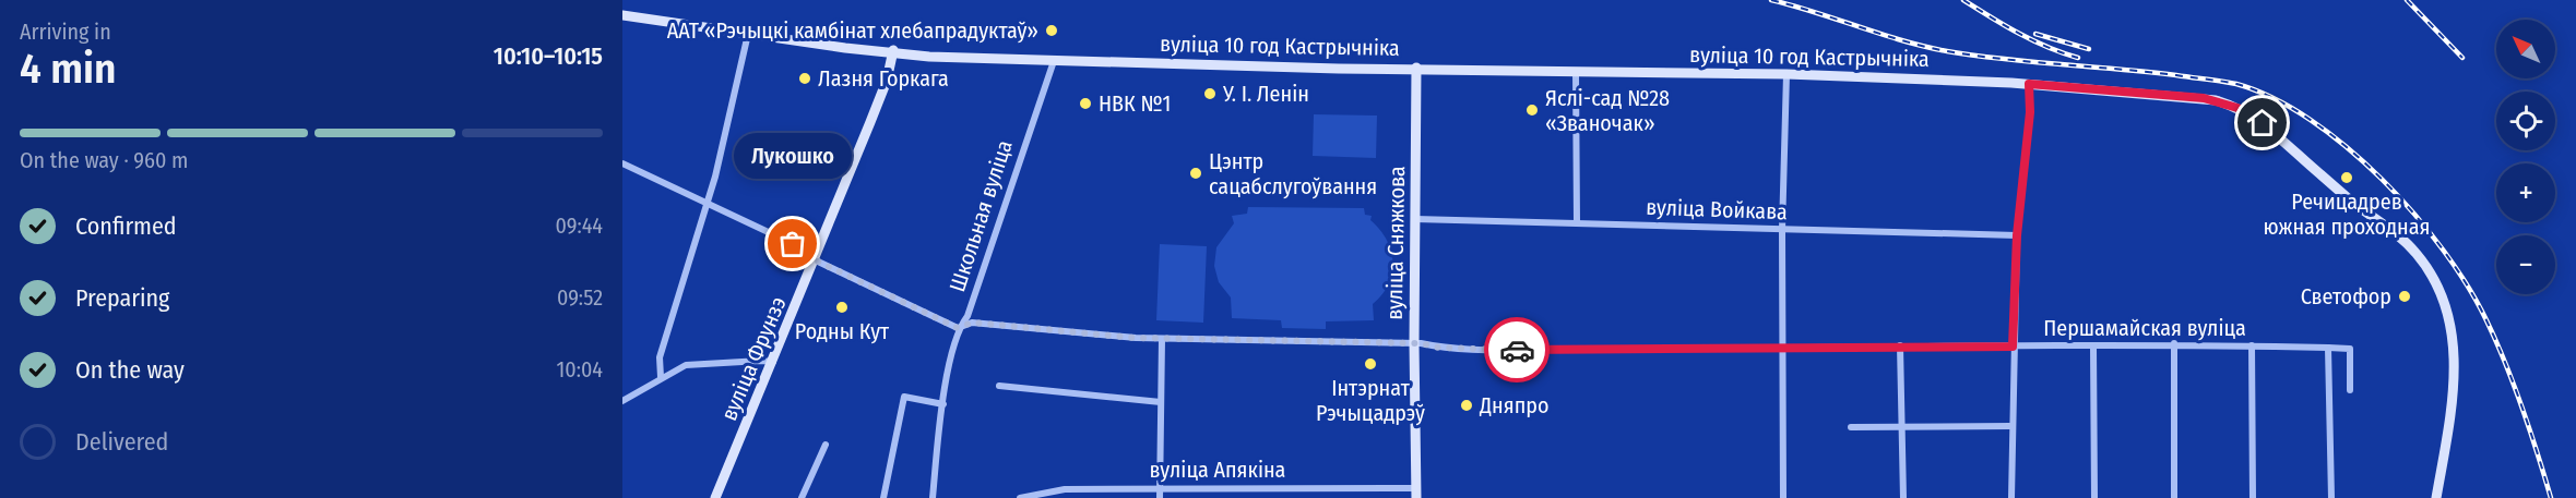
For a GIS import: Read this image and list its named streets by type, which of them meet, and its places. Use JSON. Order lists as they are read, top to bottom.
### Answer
{
  "streets": {
    "street": [
      "вуліца 10 год Кастрычніка",
      "вуліца Войкава",
      "Школьная вуліца",
      "вуліца Сняжкова",
      "Першамайская вуліца",
      "вуліца Фрунзэ",
      "вуліца Апякіна"
    ]
  },
  "crossings": [
    ["вуліца 10 год Кастрычніка", "Школьная вуліца"],
    ["вуліца 10 год Кастрычніка", "вуліца Сняжкова"],
    ["вуліца 10 год Кастрычніка", "вуліца Фрунзэ"],
    ["вуліца Войкава", "вуліца Сняжкова"],
    ["Школьная вуліца", "Першамайская вуліца"],
    ["вуліца Сняжкова", "Першамайская вуліца"],
    ["вуліца Сняжкова", "вуліца Апякіна"]
  ],
  "places": [
    "ААТ «Рэчыцкі камбінат хлебапрадуктаў»",
    "Лазня Горкага",
    "У. І. Ленін",
    "НВК №1",
    "Яслі-сад №28 «Званочак»",
    "Цэнтр сацабслугоўвання",
    "Речицадрев южная проходная",
    "Лукошко",
    "Светофор",
    "Родны Кут",
    "Інтэрнат Рэчыцадрэў",
    "Дняпро"
  ],
  "north": "top left",
  "page": {
    "heading": ["4 min", "Arriving in", "10:10–10:15"],
    "map_buttons": ["+", "−"],
    "bar": "On the way · 960 m",
    "bubble": "Лукошко",
    "list": [
      ["Confirmed", "09:44"],
      ["Preparing", "09:52"],
      ["On the way", "10:04"],
      "Delivered"
    ]
  }
}
